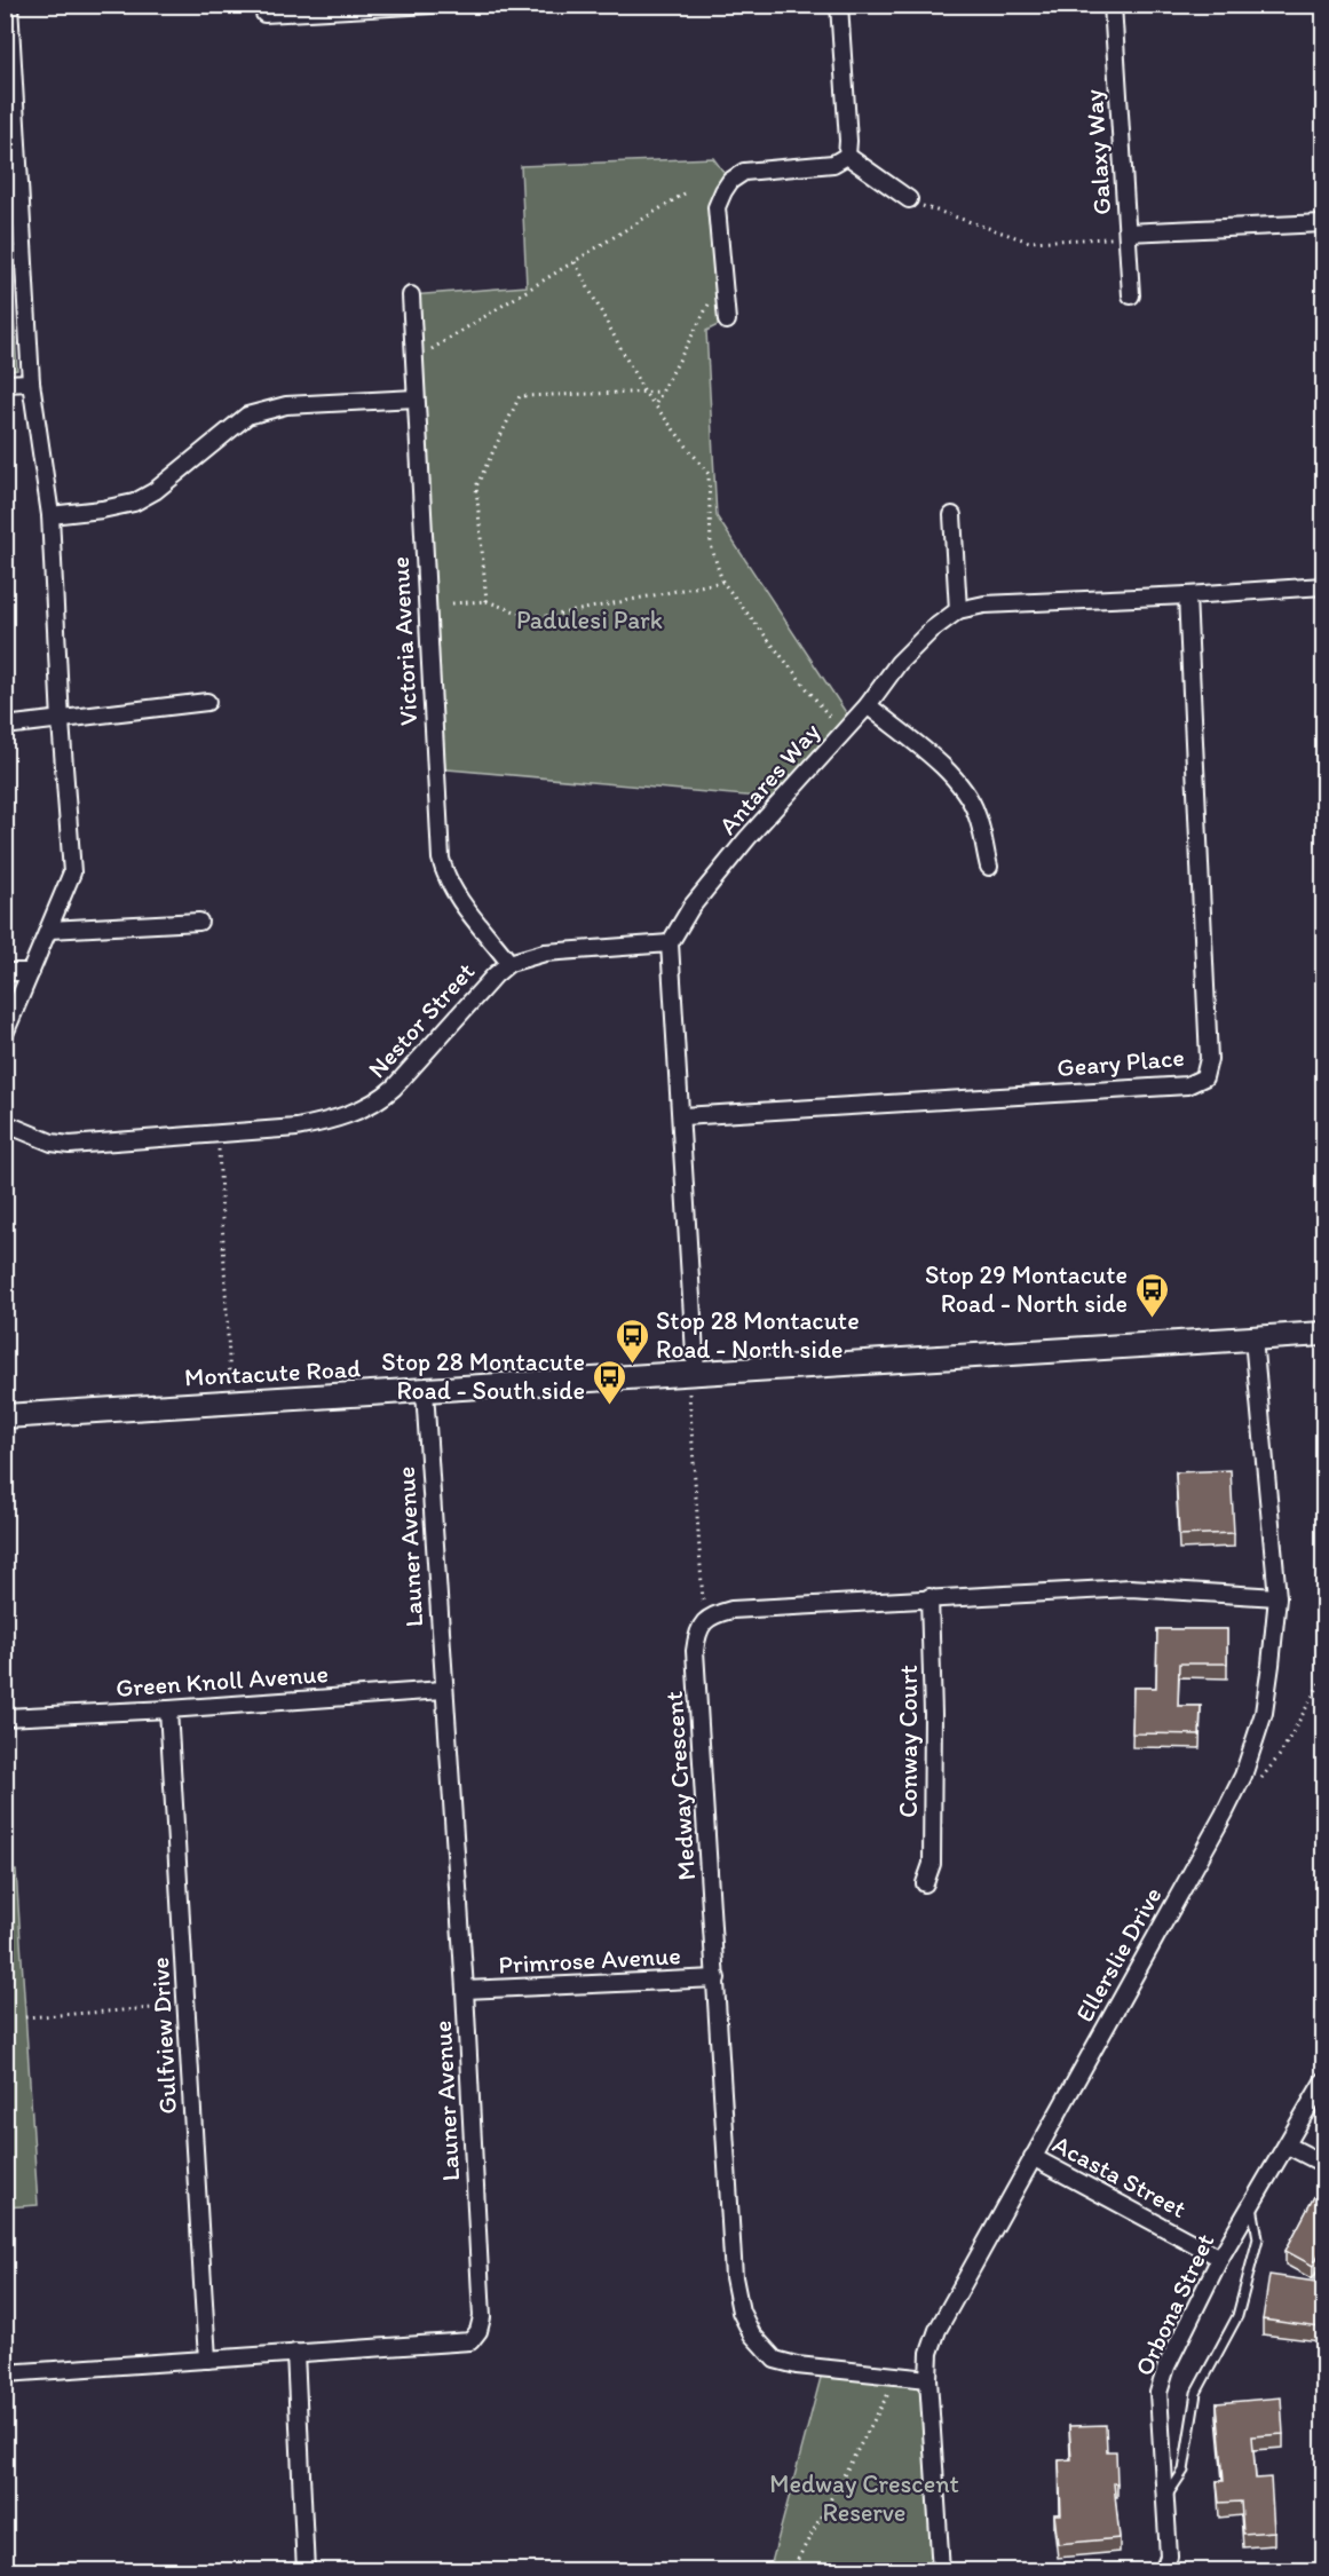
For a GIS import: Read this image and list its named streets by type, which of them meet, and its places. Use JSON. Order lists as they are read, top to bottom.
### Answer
{
  "streets": {
    "main road": ["Montacute Road"],
    "street": [
      "Galaxy Way",
      "Victoria Avenue",
      "Antares Way",
      "Nestor Street",
      "Geary Place",
      "Launer Avenue",
      "Green Knoll Avenue",
      "Conway Court",
      "Medway Crescent",
      "Ellerslie Drive",
      "Primrose Avenue",
      "Gulfview Drive",
      "Acasta Street",
      "Orbona Street"
    ]
  },
  "crossings": [
    ["Victoria Avenue", "Nestor Street"],
    ["Antares Way", "Nestor Street"],
    ["Antares Way", "Geary Place"],
    ["Montacute Road", "Launer Avenue"],
    ["Montacute Road", "Ellerslie Drive"],
    ["Launer Avenue", "Green Knoll Avenue"],
    ["Launer Avenue", "Primrose Avenue"],
    ["Launer Avenue", "Gulfview Drive"],
    ["Green Knoll Avenue", "Gulfview Drive"],
    ["Medway Crescent", "Ellerslie Drive"],
    ["Medway Crescent", "Primrose Avenue"],
    ["Ellerslie Drive", "Acasta Street"],
    ["Acasta Street", "Orbona Street"]
  ],
  "parks": ["Padulesi Park", "Medway Crescent Reserve"],
  "places": {
    "bus stop": ["Stop 29 Montacute Road - North side", "Stop 28 Montacute Road - North side", "Stop 28 Montacute Road - South side"]
  }
}
